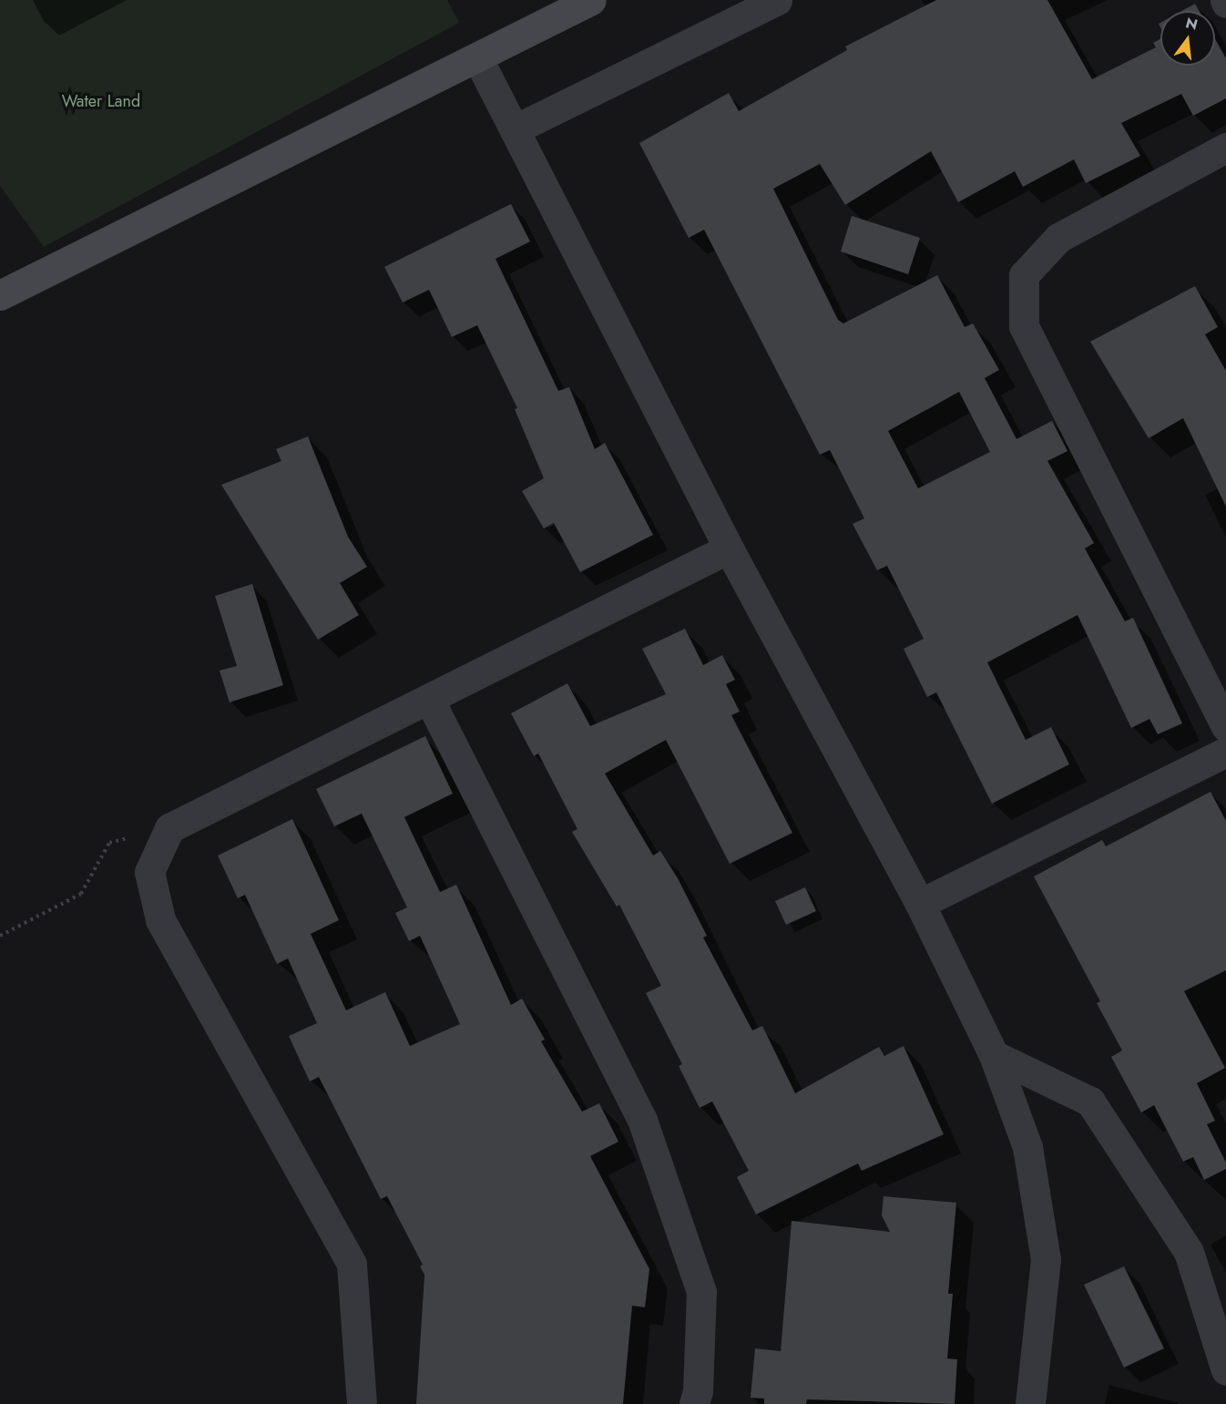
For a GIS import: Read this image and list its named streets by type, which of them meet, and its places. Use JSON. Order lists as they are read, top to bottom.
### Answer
{
  "parks": ["Water Land"],
  "north": "top"
}
